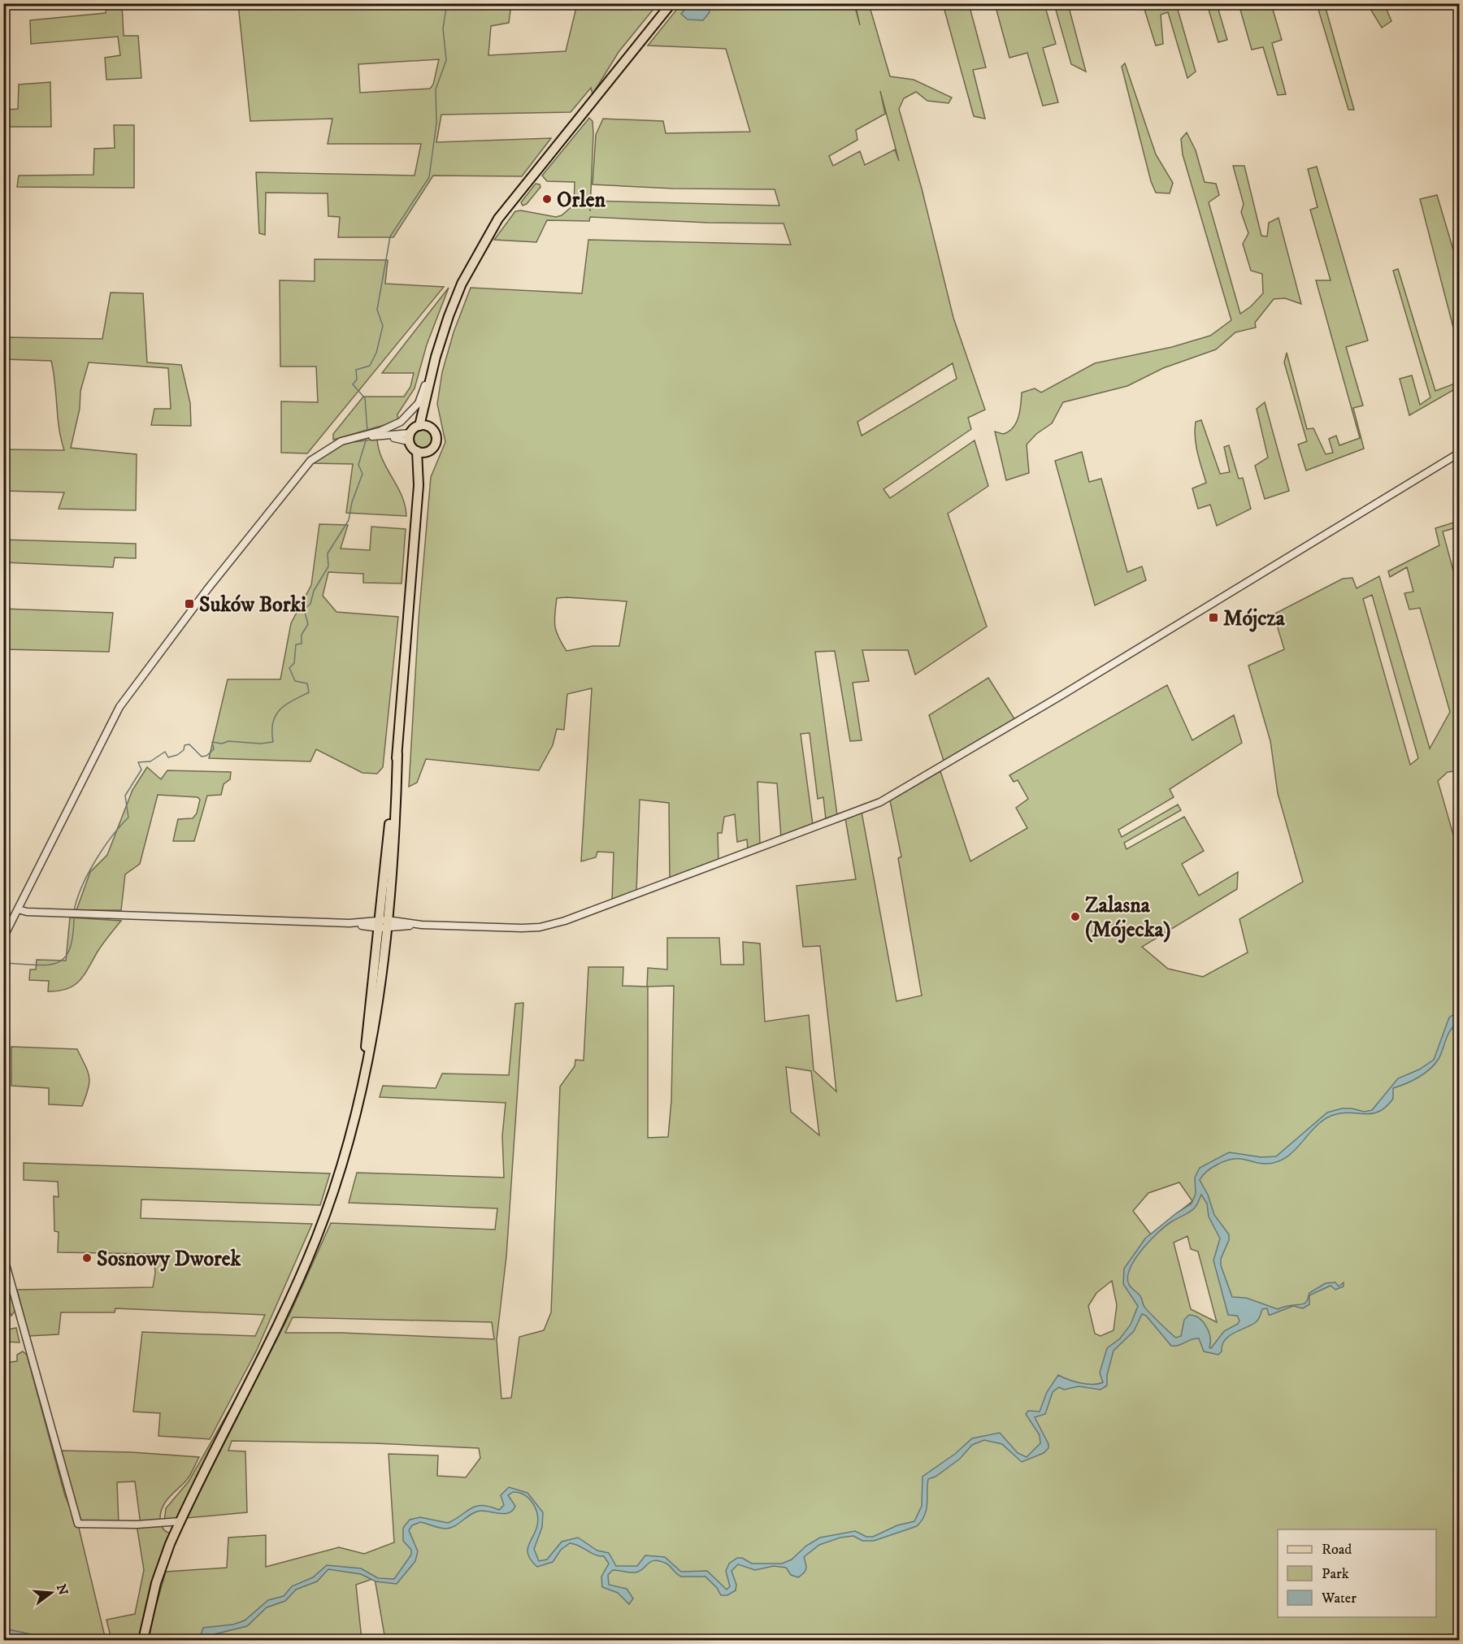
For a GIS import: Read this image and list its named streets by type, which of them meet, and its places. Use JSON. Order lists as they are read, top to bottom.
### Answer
{
  "places": {
    "other": ["Orlen", "Zalasna (Mójecka)", "Sosnowy Dworek"],
    "transit": ["Suków Borki", "Mójcza"]
  },
  "legend": ["Road", "Park", "Water"],
  "north": "right"
}
